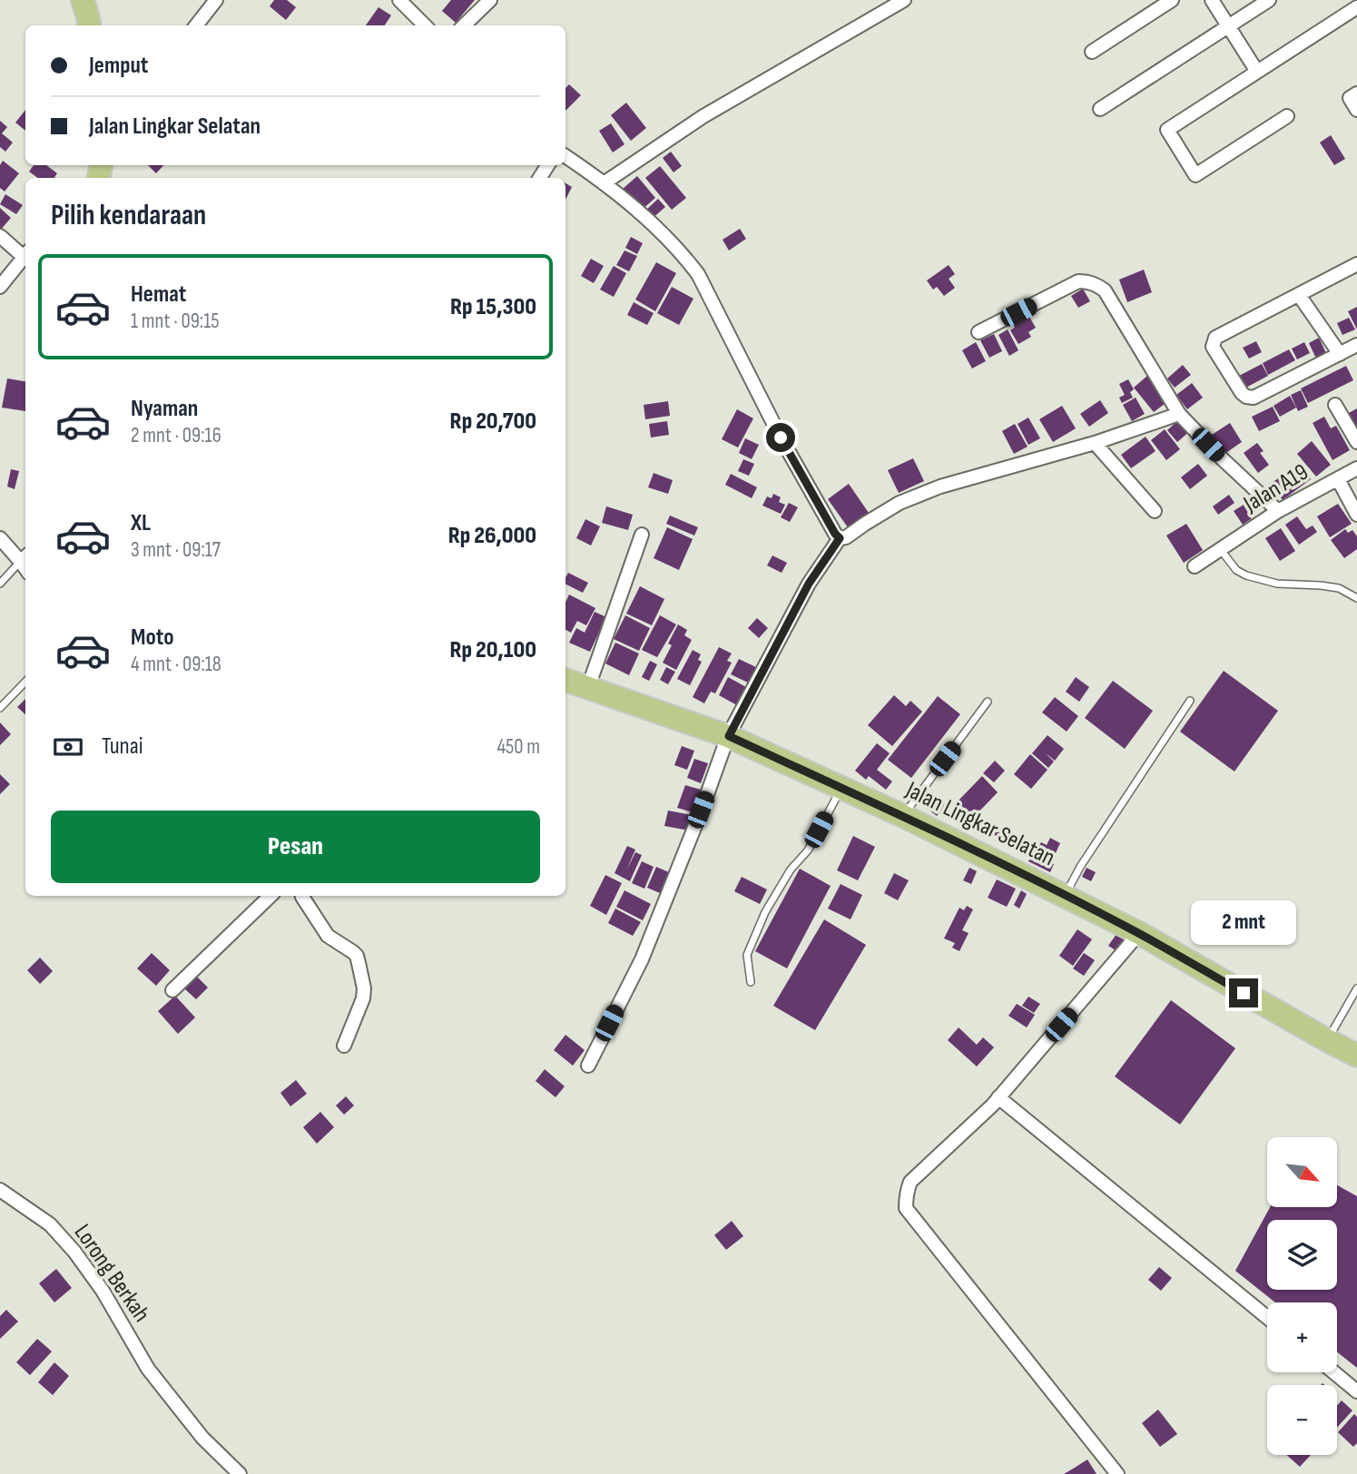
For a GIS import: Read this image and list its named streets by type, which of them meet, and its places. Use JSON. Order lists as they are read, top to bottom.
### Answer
{
  "streets": {
    "highway": ["Jalan Lingkar Selatan"],
    "street": ["Jalan A19", "Lorong Berkah"]
  },
  "north": "bottom right",
  "page": {
    "banner": ["Jemput", "Jalan Lingkar Selatan"],
    "heading": "Pilih kendaraan",
    "list": [
      {
        "name": "Hemat",
        "note": "1 mnt · 09:15",
        "value": "Rp 15,300"
      },
      {
        "name": "Nyaman",
        "note": "2 mnt · 09:16",
        "value": "Rp 20,700"
      },
      {
        "name": "XL",
        "note": "3 mnt · 09:17",
        "value": "Rp 26,000"
      },
      {
        "name": "Moto",
        "note": "4 mnt · 09:18",
        "value": "Rp 20,100"
      }
    ],
    "pay": ["Tunai", "450 m"],
    "buttons": "Pesan",
    "bubble": "2 mnt",
    "map_buttons": ["+", "−"]
  }
}
